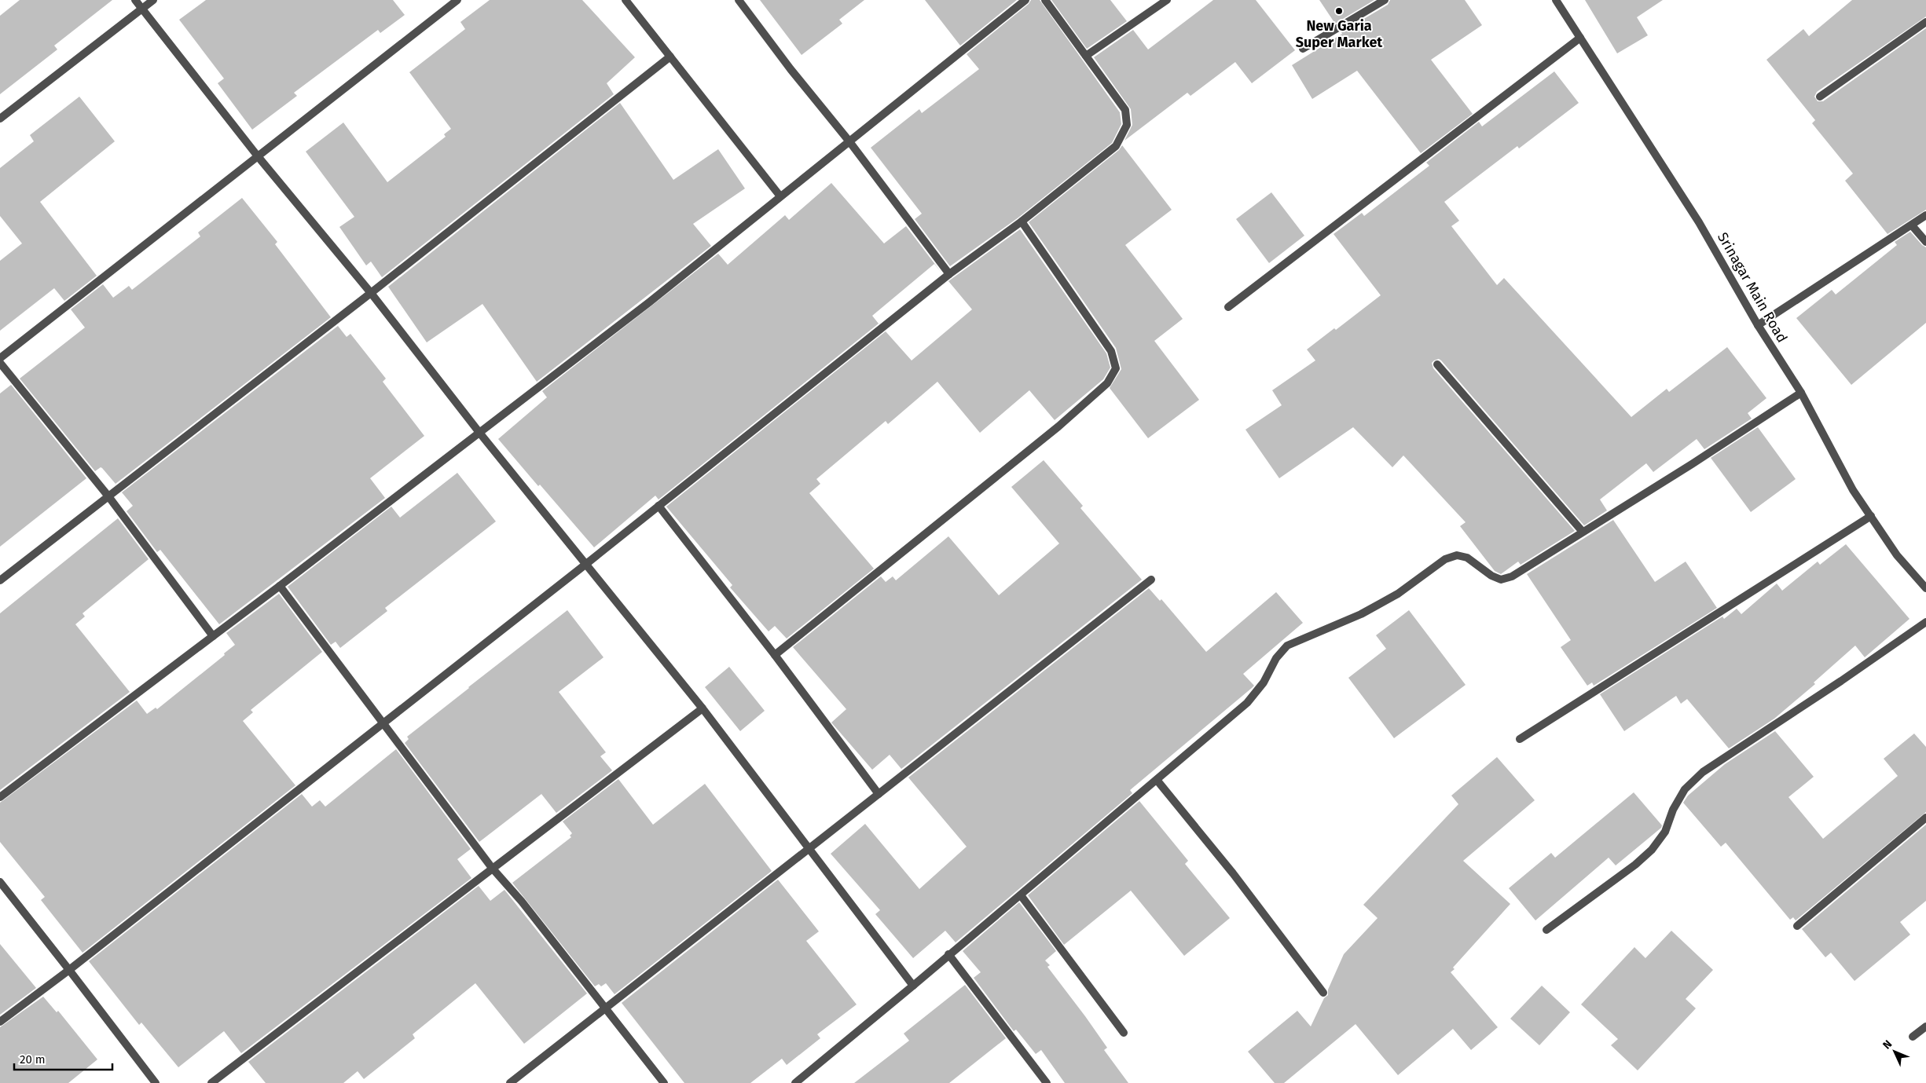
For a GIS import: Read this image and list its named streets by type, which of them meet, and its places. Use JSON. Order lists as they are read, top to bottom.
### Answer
{
  "streets": {
    "street": ["Srinagar Main Road"]
  },
  "places": ["New Garia Super Market"],
  "scale_bar": "20 m",
  "north": "top left"
}
